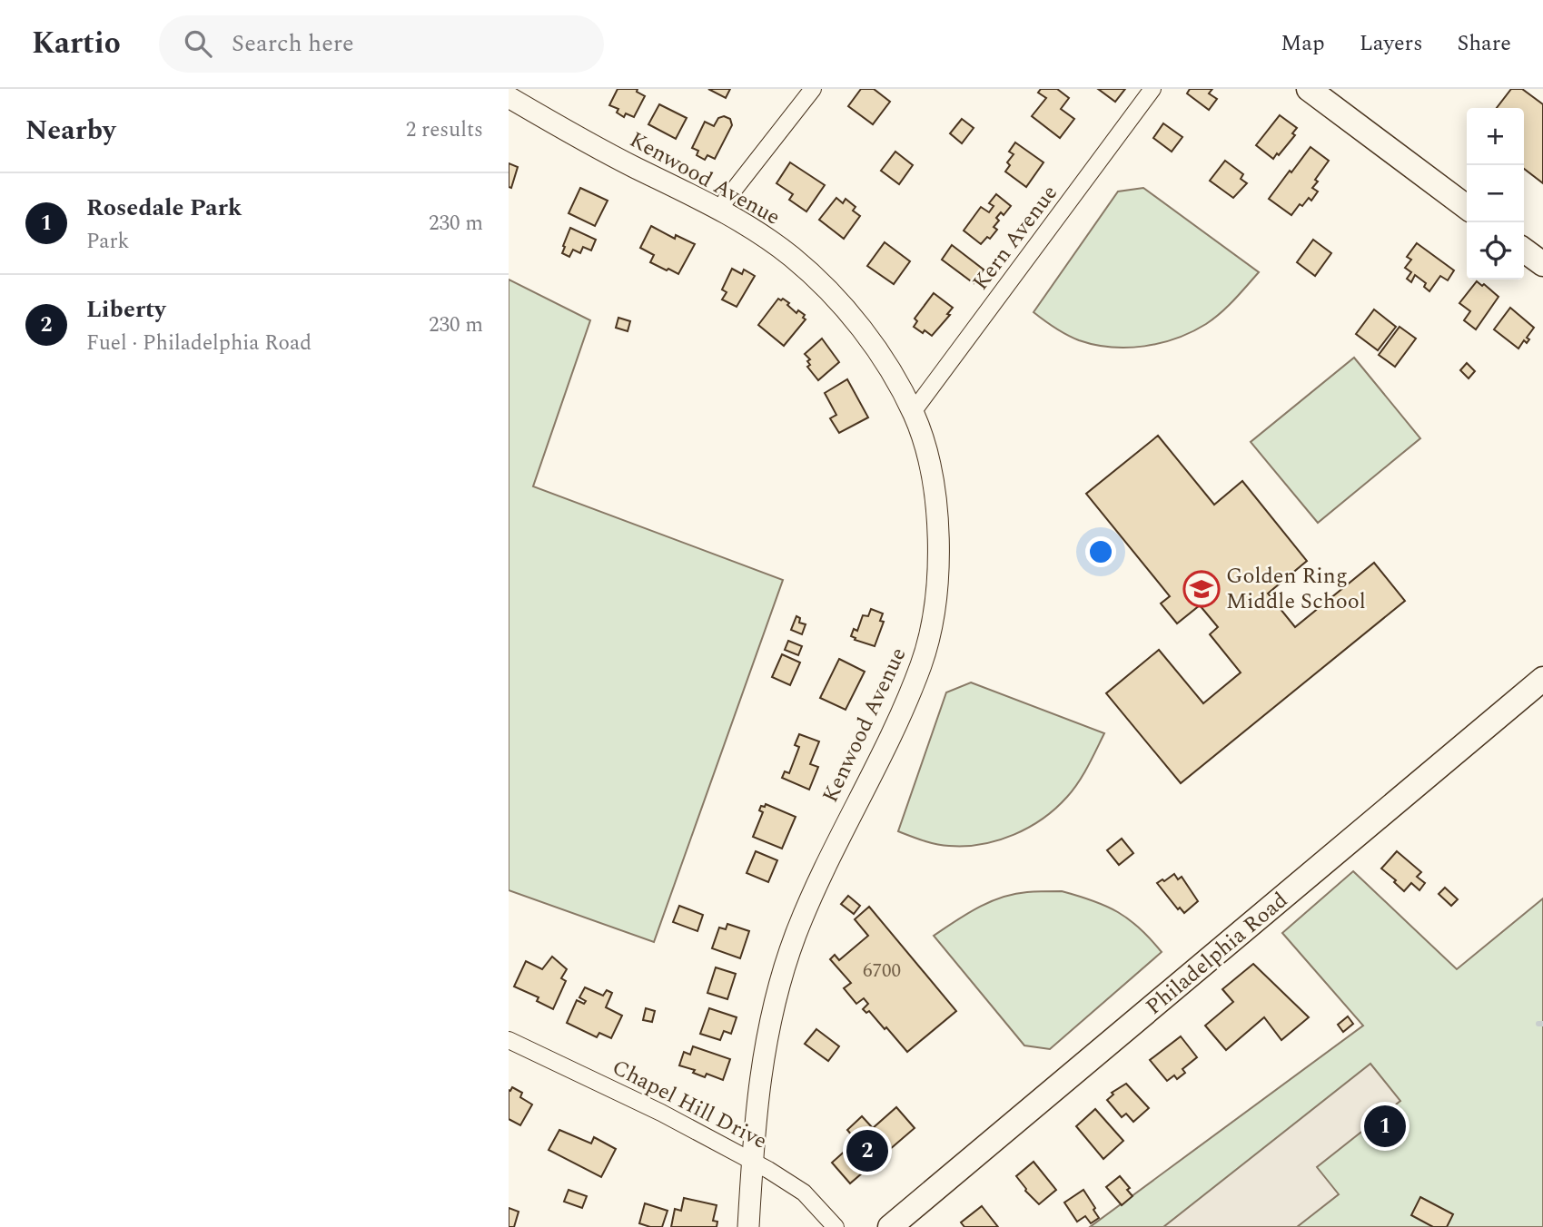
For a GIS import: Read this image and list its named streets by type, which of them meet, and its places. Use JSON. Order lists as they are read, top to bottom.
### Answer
{
  "streets": {
    "main road": ["Philadelphia Road"],
    "street": ["Kenwood Avenue", "Kern Avenue", "Chapel Hill Drive"]
  },
  "crossings": [
    ["Kenwood Avenue", "Kern Avenue"],
    ["Kenwood Avenue", "Chapel Hill Drive"]
  ],
  "places": {
    "school or university": ["Golden Ring Middle School"]
  },
  "house_numbers": ["6700"],
  "page": {
    "header": "Kartio",
    "search": "Search here",
    "nav": ["Map", "Layers", "Share"],
    "heading": ["Nearby", "2 results"],
    "map_buttons": ["+", "−"],
    "list": [
      {
        "mark": "1",
        "name": "Rosedale Park",
        "note": "Park",
        "value": "230 m"
      },
      {
        "mark": "2",
        "name": "Liberty",
        "note": "Fuel · Philadelphia Road",
        "value": "230 m"
      }
    ],
    "pins": ["1", "2"]
  }
}
